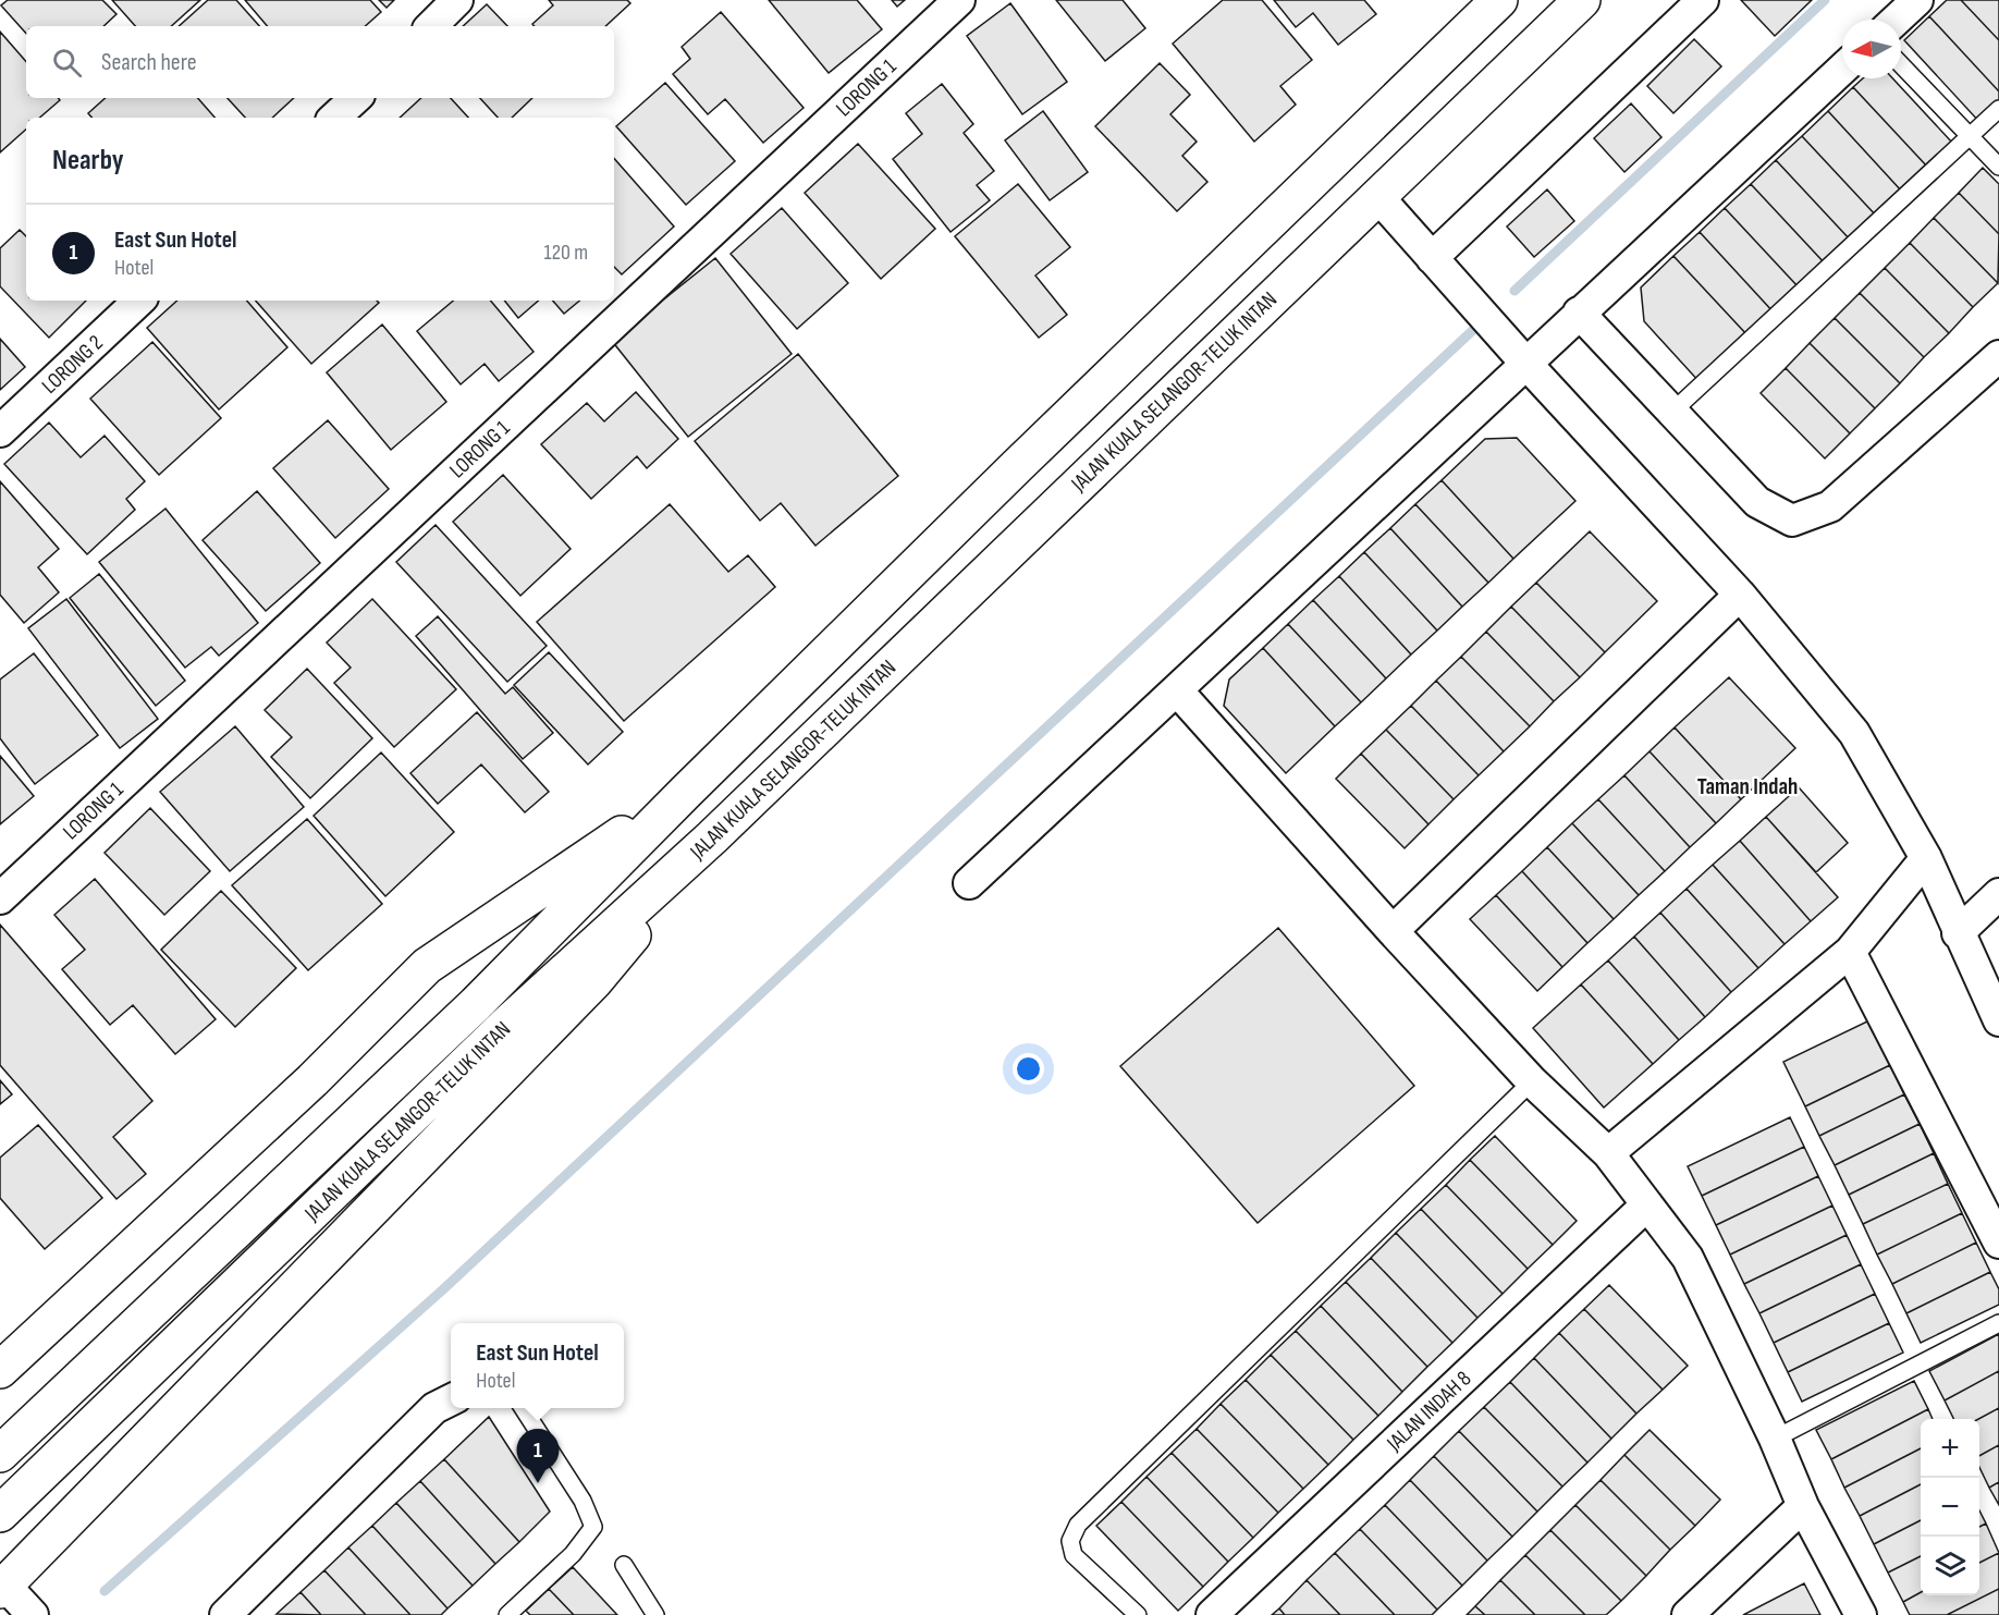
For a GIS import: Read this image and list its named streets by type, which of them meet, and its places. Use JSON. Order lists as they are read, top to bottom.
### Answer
{
  "streets": {
    "highway": ["JALAN KUALA SELANGOR-TELUK INTAN"],
    "street": ["LORONG 1", "LORONG 2", "JALAN INDAH 8"]
  },
  "districts": ["Taman Indah"],
  "north": "left",
  "page": {
    "search": "Search here",
    "heading": "Nearby",
    "list": [
      {
        "mark": "1",
        "name": "East Sun Hotel",
        "note": "Hotel",
        "value": "120 m"
      }
    ],
    "popup": ["East Sun Hotel", "Hotel"],
    "map_buttons": ["+", "−"],
    "pins": "1"
  }
}
